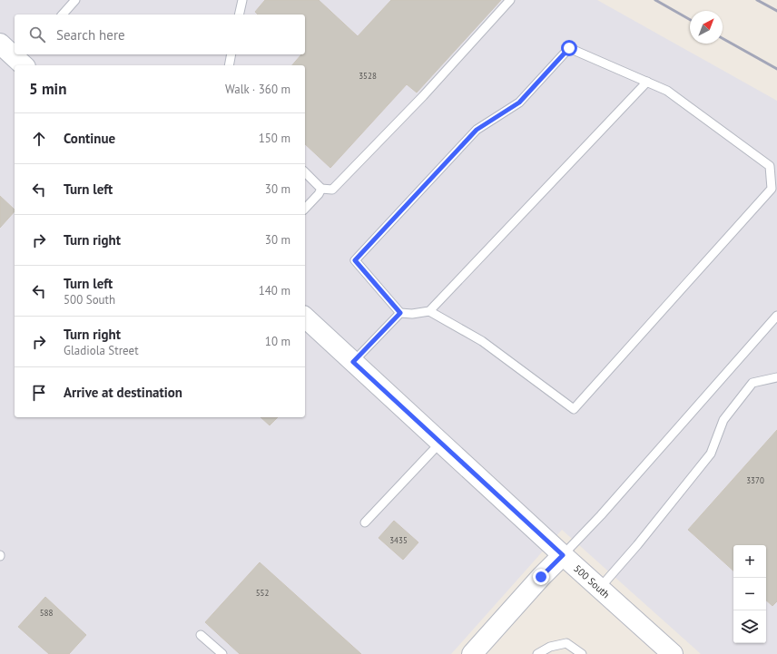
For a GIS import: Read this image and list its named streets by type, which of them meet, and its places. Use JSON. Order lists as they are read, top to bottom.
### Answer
{
  "streets": {
    "street": ["500 South"]
  },
  "house_numbers": [
    "3528",
    "3370",
    "3435",
    "552",
    "588"
  ],
  "north": "top right",
  "page": {
    "search": "Search here",
    "heading": ["5 min", "Walk · 360 m"],
    "list": [
      ["Continue", "150 m"],
      ["Turn left", "30 m"],
      ["Turn right", "30 m"],
      ["Turn left", "500 South", "140 m"],
      ["Turn right", "Gladiola Street", "10 m"],
      "Arrive at destination"
    ],
    "map_buttons": ["+", "−"]
  }
}
